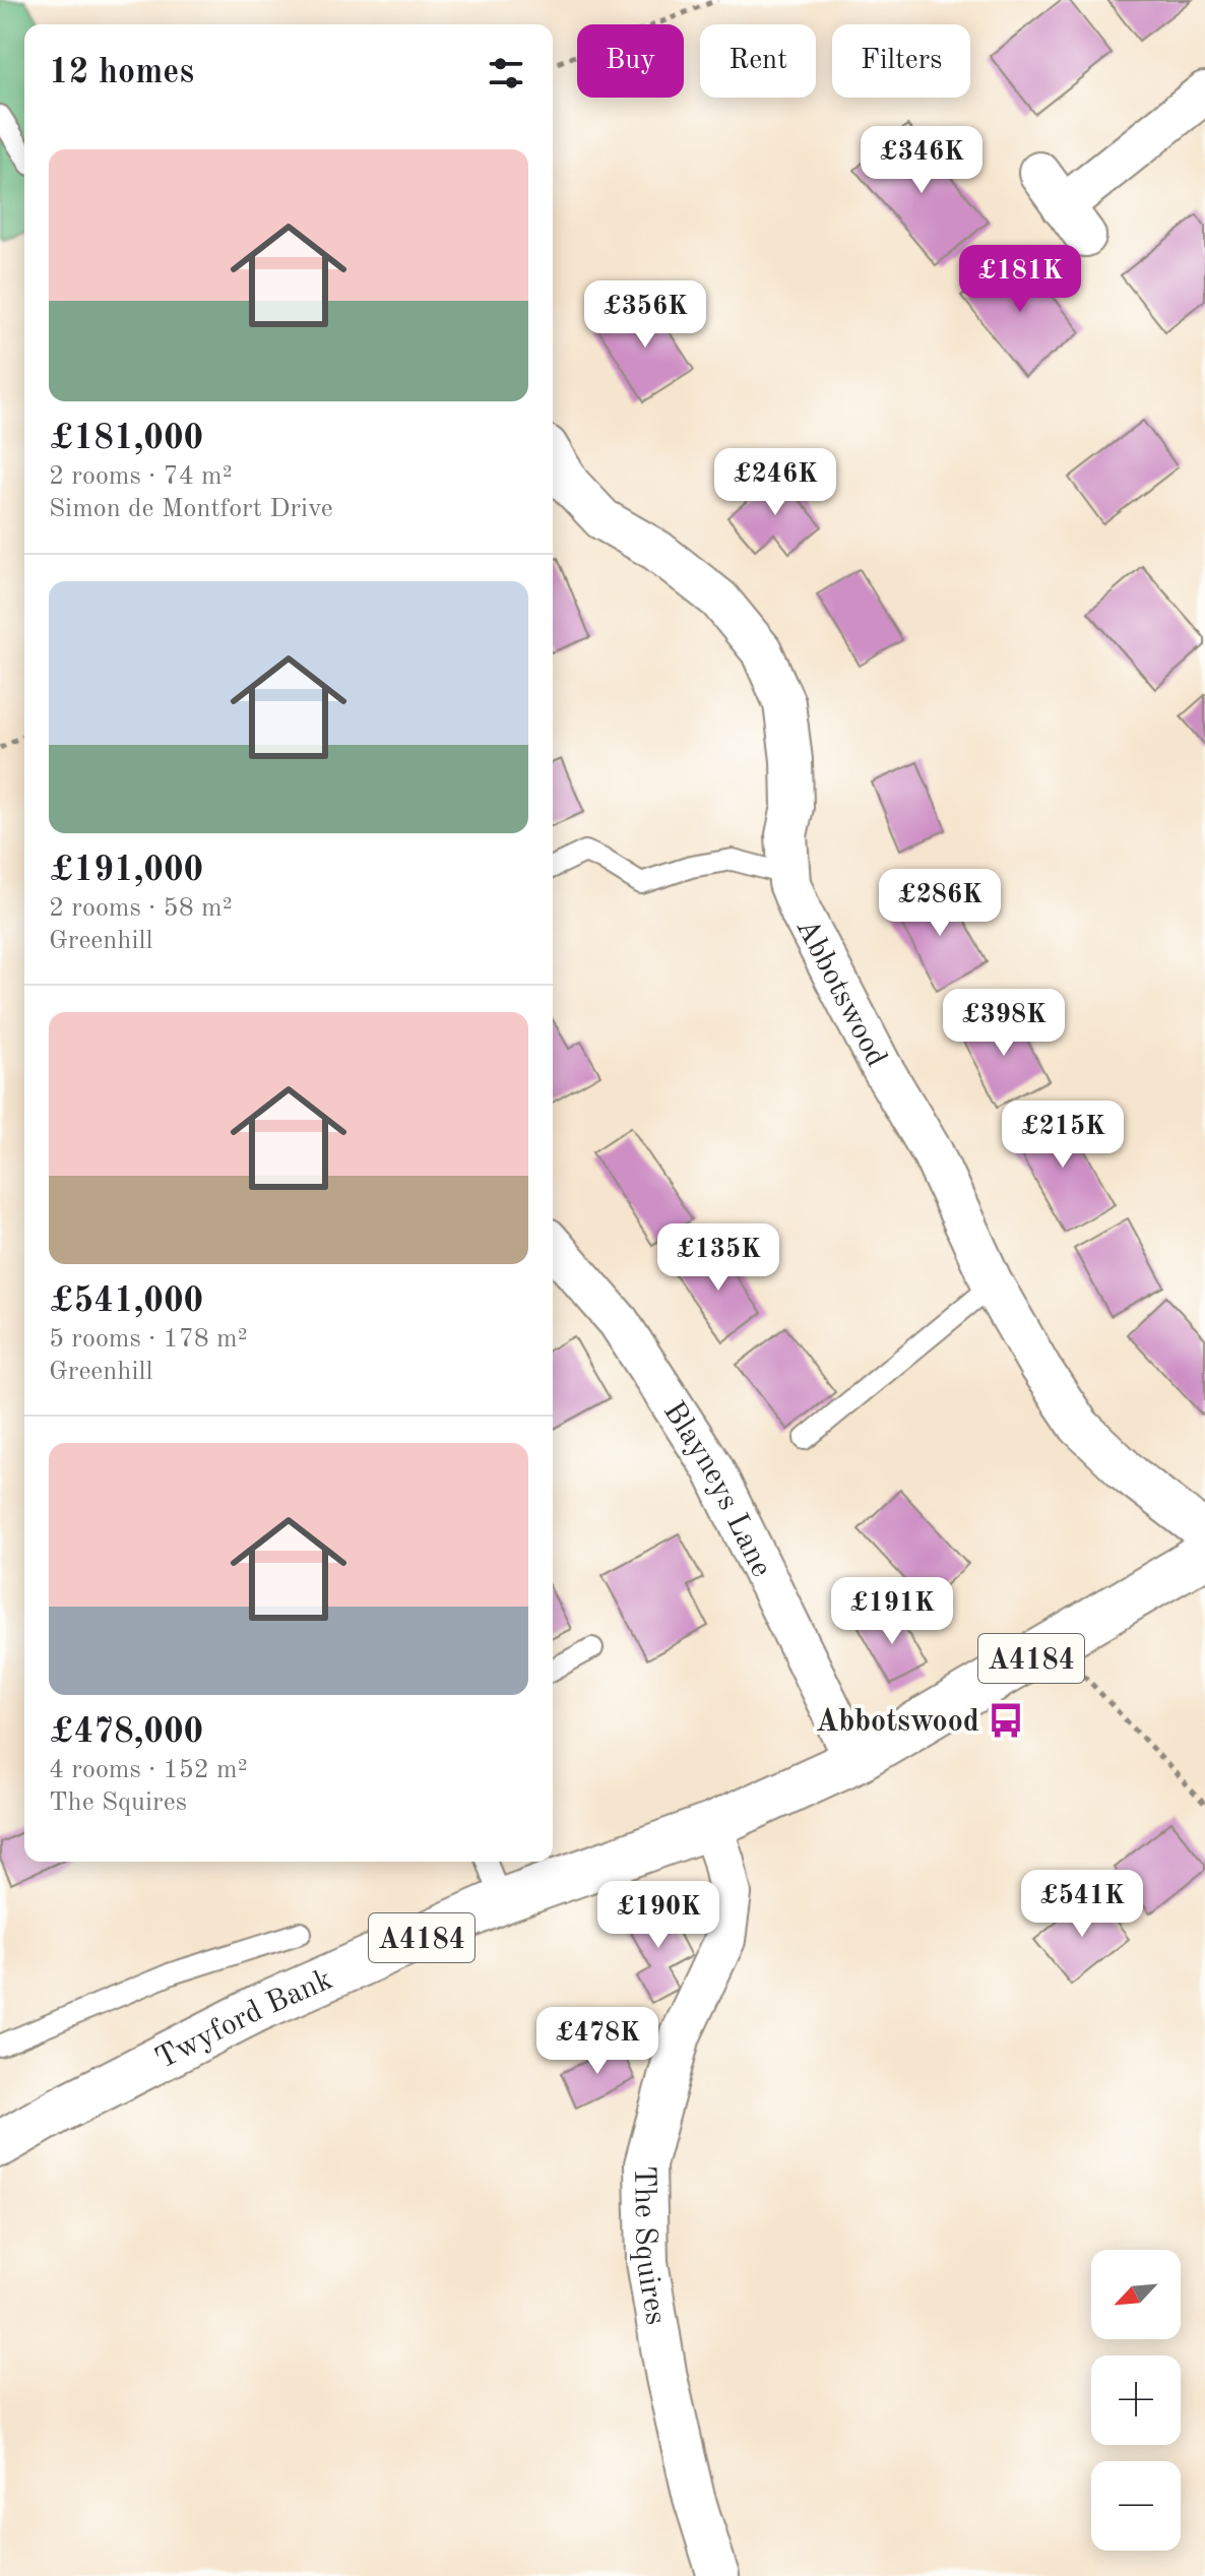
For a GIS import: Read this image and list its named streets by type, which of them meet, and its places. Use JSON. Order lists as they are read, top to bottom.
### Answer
{
  "streets": {
    "main road": ["A4184", "Twyford Bank"],
    "street": ["Abbotswood", "Blayneys Lane", "The Squires"]
  },
  "crossings": [
    ["Blayneys Lane", "A4184"],
    ["Blayneys Lane", "Twyford Bank"],
    ["A4184", "Twyford Bank"],
    ["Twyford Bank", "The Squires"]
  ],
  "places": {
    "bus stop": ["Abbotswood"]
  },
  "north": "bottom left",
  "page": {
    "chip": ["Buy", "Rent", "Filters"],
    "heading": "12 homes",
    "list": [
      {
        "name": "£181,000",
        "note": "2 rooms · 74 m² · Simon de Montfort Drive"
      },
      {
        "name": "£191,000",
        "note": "2 rooms · 58 m² · Greenhill"
      },
      {
        "name": "£541,000",
        "note": "5 rooms · 178 m² · Greenhill"
      },
      {
        "name": "£478,000",
        "note": "4 rooms · 152 m² · The Squires"
      }
    ],
    "price": [
      "£346K",
      "£181K",
      "£356K",
      "£246K",
      "£286K",
      "£398K",
      "£215K",
      "£135K",
      "£191K",
      "£541K",
      "£190K",
      "£478K"
    ],
    "map_buttons": ["+", "−"]
  }
}
